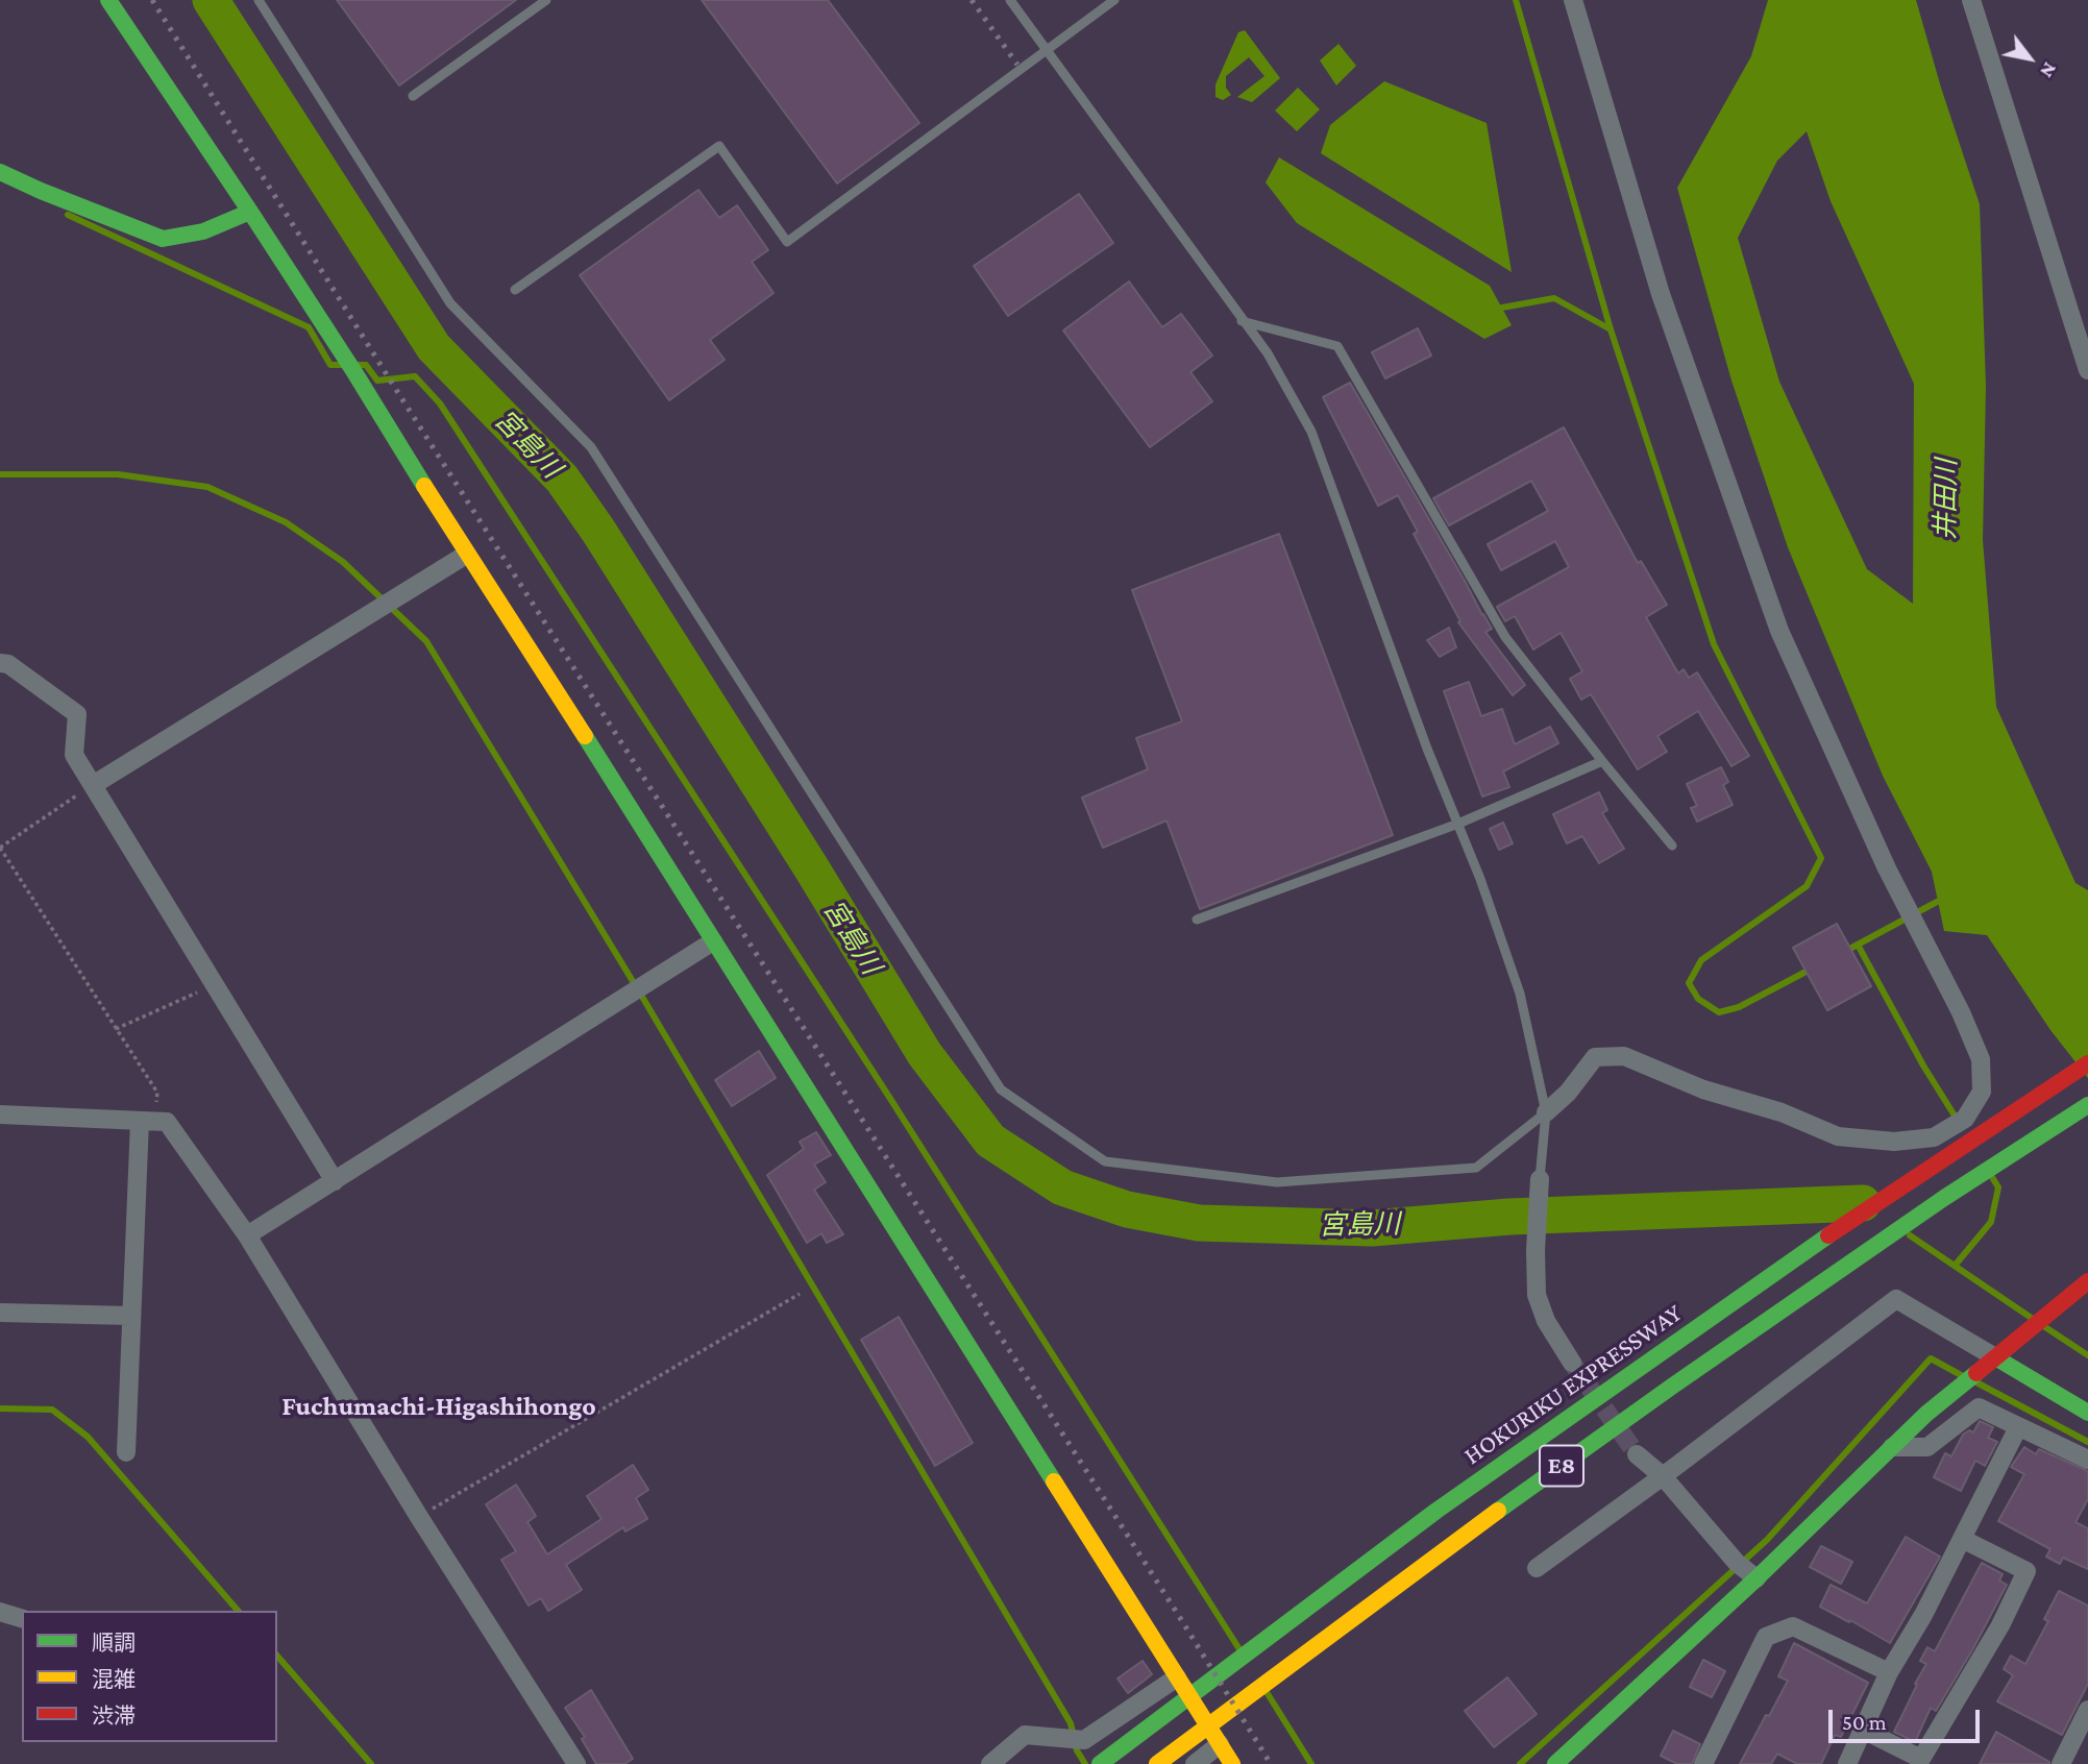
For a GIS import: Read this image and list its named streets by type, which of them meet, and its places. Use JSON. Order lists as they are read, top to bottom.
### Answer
{
  "streets": {
    "main road": ["HOKURIKU EXPRESSWAY", "E8"]
  },
  "districts": ["Fuchumachi-Higashihongo"],
  "water": ["宮島川", "井田川"],
  "legend": ["順調", "混雑", "渋滞"],
  "scale_bar": "50 m",
  "north": "bottom right"
}
